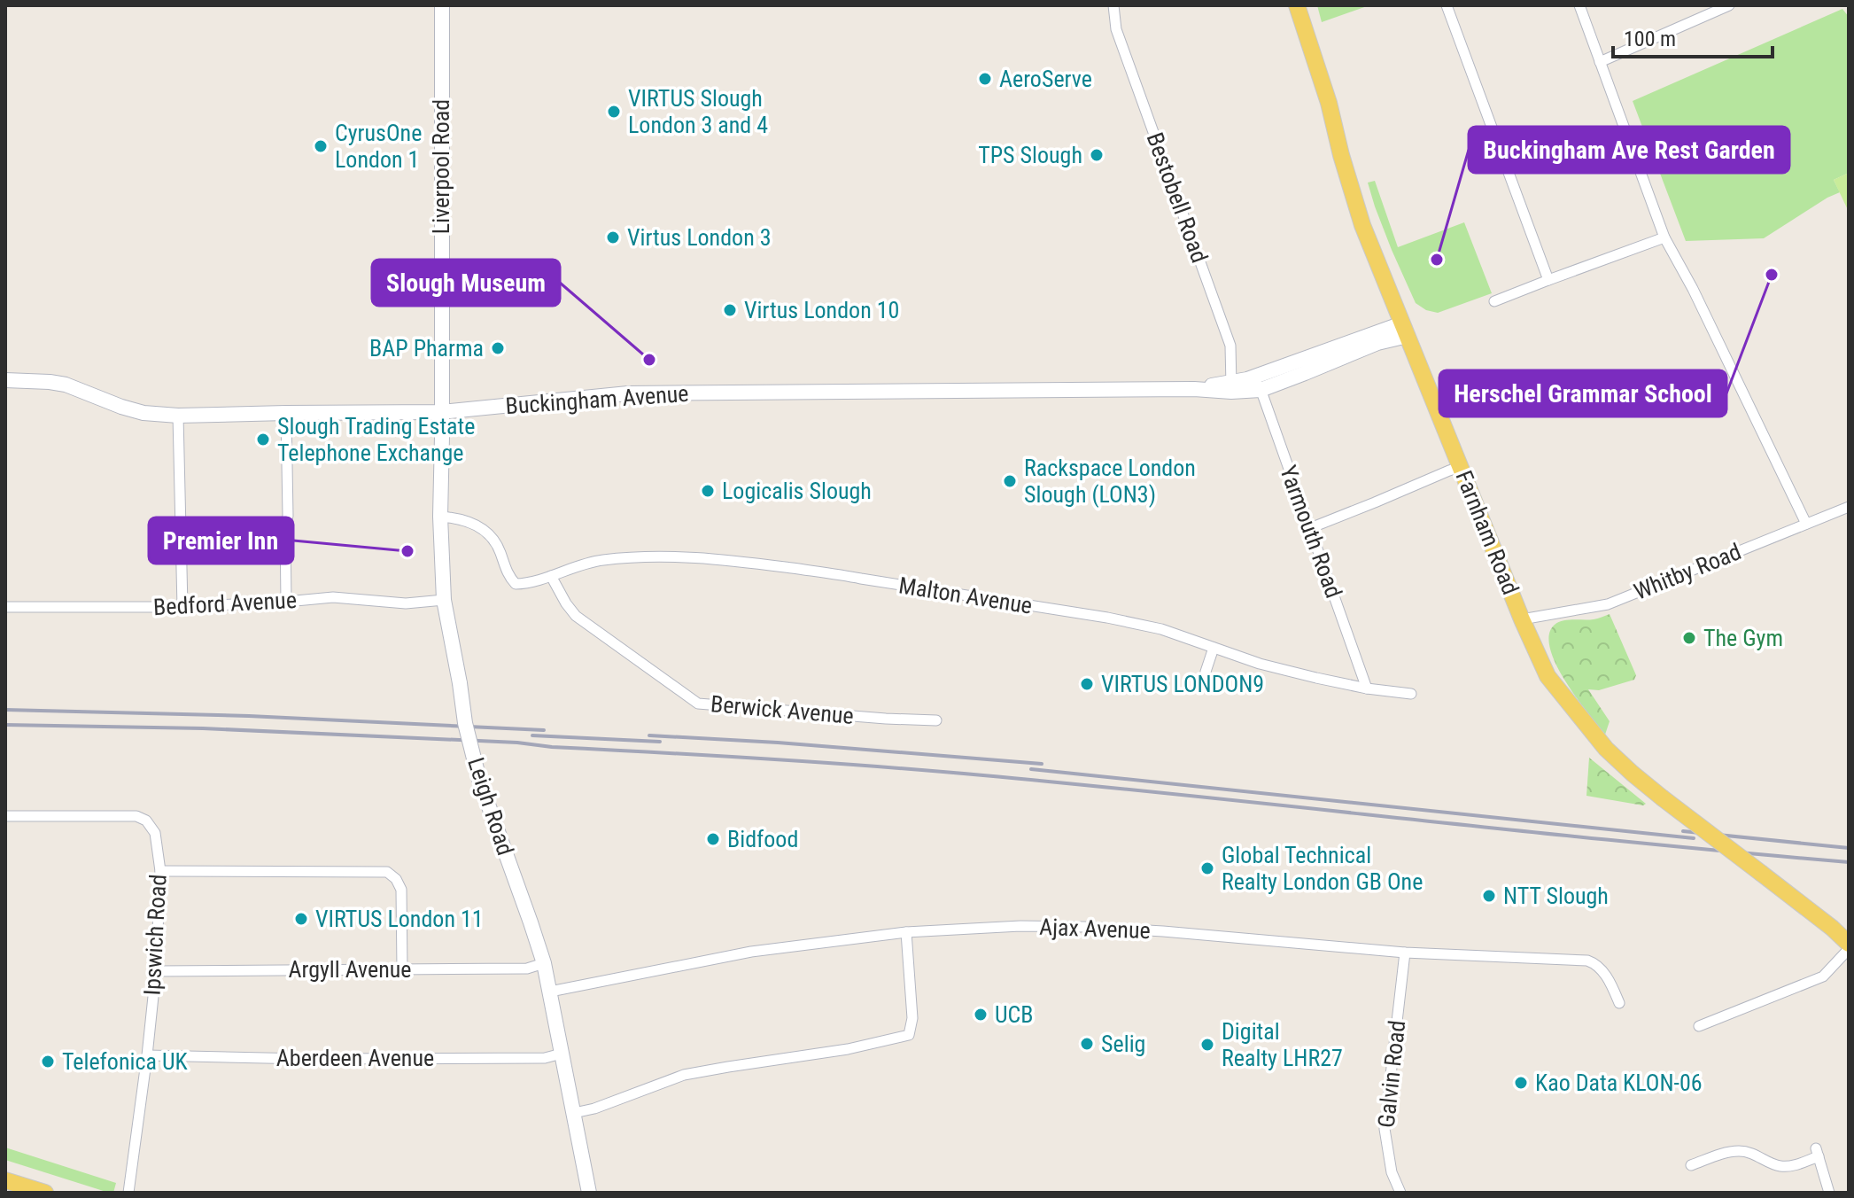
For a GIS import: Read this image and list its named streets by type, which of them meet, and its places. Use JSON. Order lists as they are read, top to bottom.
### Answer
{
  "streets": {
    "main road": ["Farnham Road"],
    "street": [
      "Liverpool Road",
      "Bestobell Road",
      "Buckingham Avenue",
      "Yarmouth Road",
      "Whitby Road",
      "Malton Avenue",
      "Bedford Avenue",
      "Berwick Avenue",
      "Leigh Road",
      "Ajax Avenue",
      "Ipswich Road",
      "Argyll Avenue",
      "Aberdeen Avenue",
      "Galvin Road"
    ]
  },
  "crossings": [
    ["Liverpool Road", "Buckingham Avenue"],
    ["Liverpool Road", "Leigh Road"],
    ["Bestobell Road", "Buckingham Avenue"],
    ["Buckingham Avenue", "Yarmouth Road"],
    ["Buckingham Avenue", "Farnham Road"],
    ["Buckingham Avenue", "Leigh Road"],
    ["Yarmouth Road", "Malton Avenue"],
    ["Farnham Road", "Whitby Road"],
    ["Malton Avenue", "Berwick Avenue"],
    ["Malton Avenue", "Leigh Road"],
    ["Bedford Avenue", "Leigh Road"],
    ["Leigh Road", "Ajax Avenue"],
    ["Leigh Road", "Argyll Avenue"],
    ["Leigh Road", "Aberdeen Avenue"],
    ["Ajax Avenue", "Galvin Road"],
    ["Ipswich Road", "Argyll Avenue"],
    ["Ipswich Road", "Aberdeen Avenue"]
  ],
  "places": [
    "AeroServe",
    "VIRTUS Slough London 3 and 4",
    "CyrusOne London 1",
    "TPS Slough",
    "Virtus London 3",
    "Buckingham Ave Rest Garden",
    "Herschel Grammar School",
    "Virtus London 10",
    "BAP Pharma",
    "Slough Museum",
    "Slough Trading Estate Telephone Exchange",
    "Rackspace London Slough (LON3)",
    "Logicalis Slough",
    "Premier Inn",
    "The Gym",
    "VIRTUS LONDON9",
    "Bidfood",
    "Global Technical Realty London GB One",
    "NTT Slough",
    "VIRTUS London 11",
    "UCB",
    "Selig",
    "Digital Realty LHR27",
    "Telefonica UK",
    "Kao Data KLON-06"
  ],
  "scale_bar": "100 m"
}
